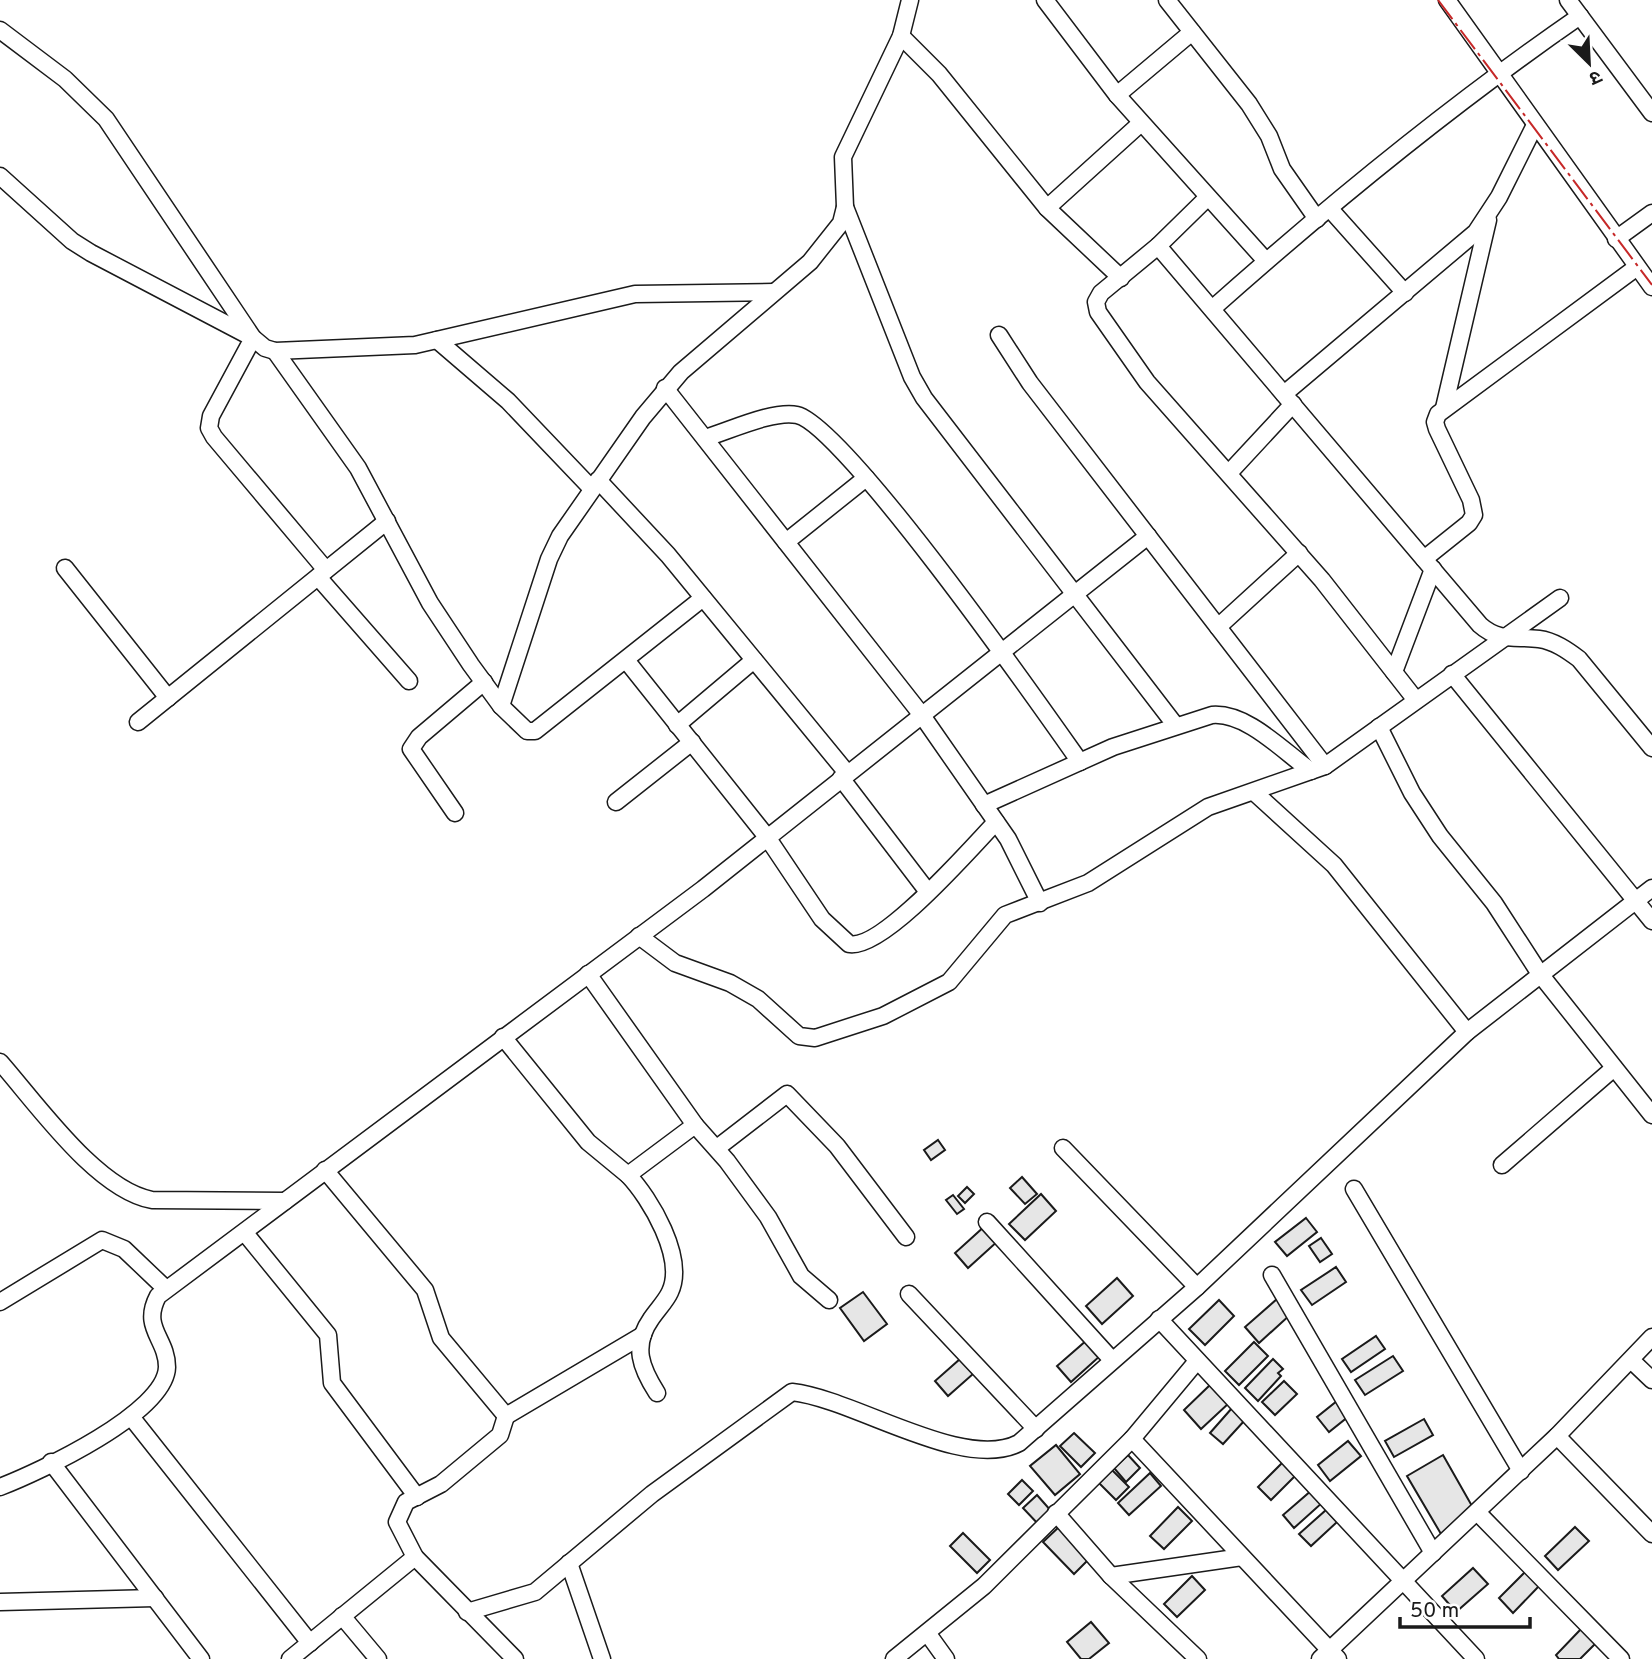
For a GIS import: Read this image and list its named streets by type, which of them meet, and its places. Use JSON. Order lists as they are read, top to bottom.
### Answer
{
  "scale_bar": "50 m",
  "north": "bottom right"
}
